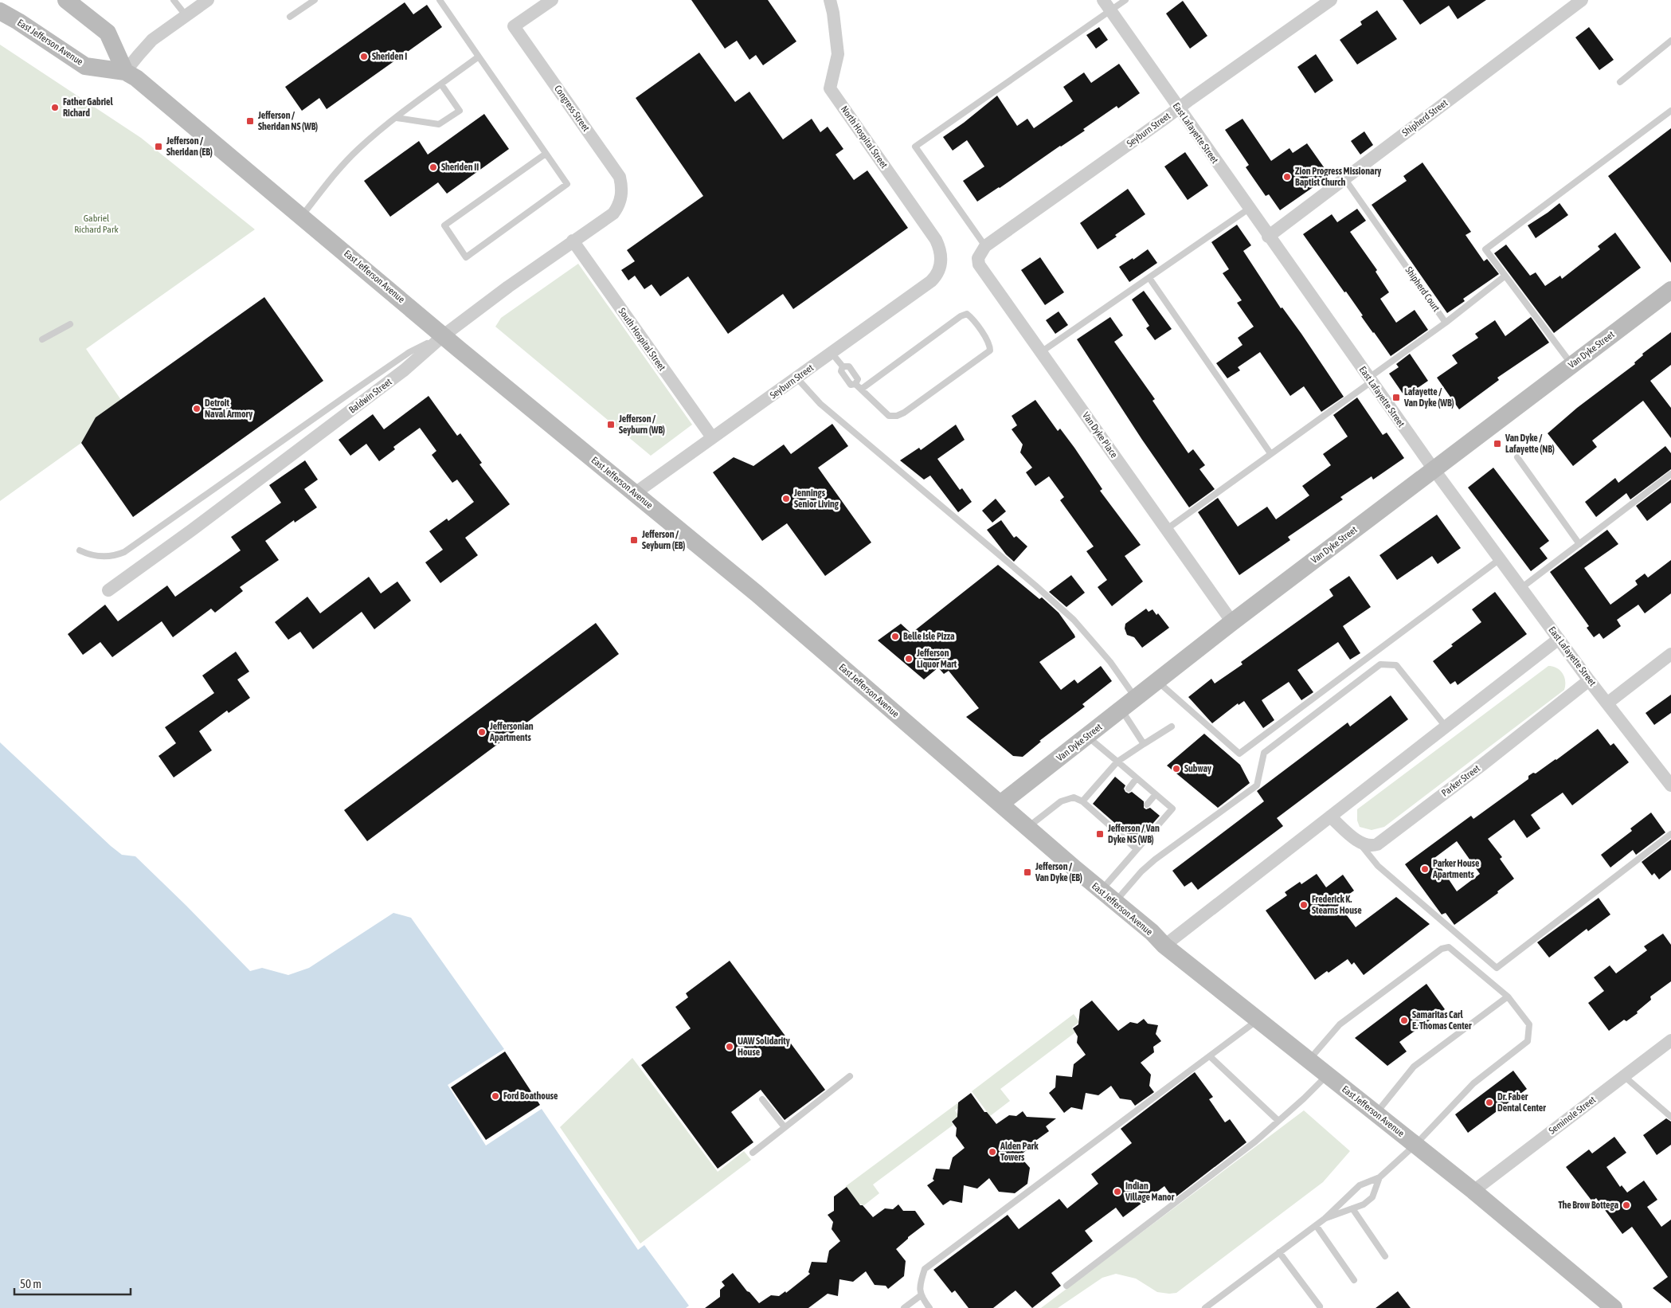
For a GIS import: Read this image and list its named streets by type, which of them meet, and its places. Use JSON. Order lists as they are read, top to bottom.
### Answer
{
  "streets": {
    "main road": ["East Jefferson Avenue", "Van Dyke Street"],
    "street": [
      "Congress Street",
      "Shipherd Street",
      "Seyburn Street",
      "East Lafayette Street",
      "North Hospital Street",
      "South Hospital Street",
      "Baldwin Street",
      "Van Dyke Place",
      "Parker Street",
      "Seminole Street"
    ],
    "lane": ["Shipherd Court"]
  },
  "crossings": [
    ["East Jefferson Avenue", "Seyburn Street"],
    ["East Jefferson Avenue", "Van Dyke Street"],
    ["East Jefferson Avenue", "Baldwin Street"],
    ["East Jefferson Avenue", "Seminole Street"],
    ["Congress Street", "Baldwin Street"],
    ["Shipherd Street", "East Lafayette Street"],
    ["Shipherd Street", "Shipherd Court"],
    ["Seyburn Street", "East Lafayette Street"],
    ["Seyburn Street", "North Hospital Street"],
    ["Seyburn Street", "South Hospital Street"],
    ["Seyburn Street", "Van Dyke Place"],
    ["East Lafayette Street", "Shipherd Court"],
    ["East Lafayette Street", "Van Dyke Street"],
    ["East Lafayette Street", "Parker Street"],
    ["Shipherd Court", "Van Dyke Place"],
    ["South Hospital Street", "Baldwin Street"],
    ["Van Dyke Street", "Van Dyke Place"]
  ],
  "parks": ["Gabriel Richard Park"],
  "places": {
    "other": [
      "Sheriden I",
      "Father Gabriel Richard",
      "Sheriden II",
      "Zion Progress Missionary Baptist Church",
      "Detroit Naval Armory",
      "Jennings Senior Living",
      "Belle Isle Pizza",
      "Jefferson Liquor Mart",
      "Jeffersonian Apartments",
      "Subway",
      "Parker House Apartments",
      "Frederick K. Stearns House",
      "Samaritas Carl E. Thomas Center",
      "UAW Solidarity House",
      "Ford Boathouse",
      "Dr. Faber Dental Center",
      "Alden Park Towers",
      "Indian Village Manor",
      "The Brow Bottega"
    ],
    "transit": [
      "Jefferson / Sheridan NS (WB)",
      "Jefferson / Sheridan (EB)",
      "Lafayette / Van Dyke (WB)",
      "Jefferson / Seyburn (WB)",
      "Van Dyke / Lafayette (NB)",
      "Jefferson / Seyburn (EB)",
      "Jefferson / Van Dyke NS (WB)",
      "Jefferson / Van Dyke (EB)"
    ]
  },
  "scale_bar": "50 m"
}
